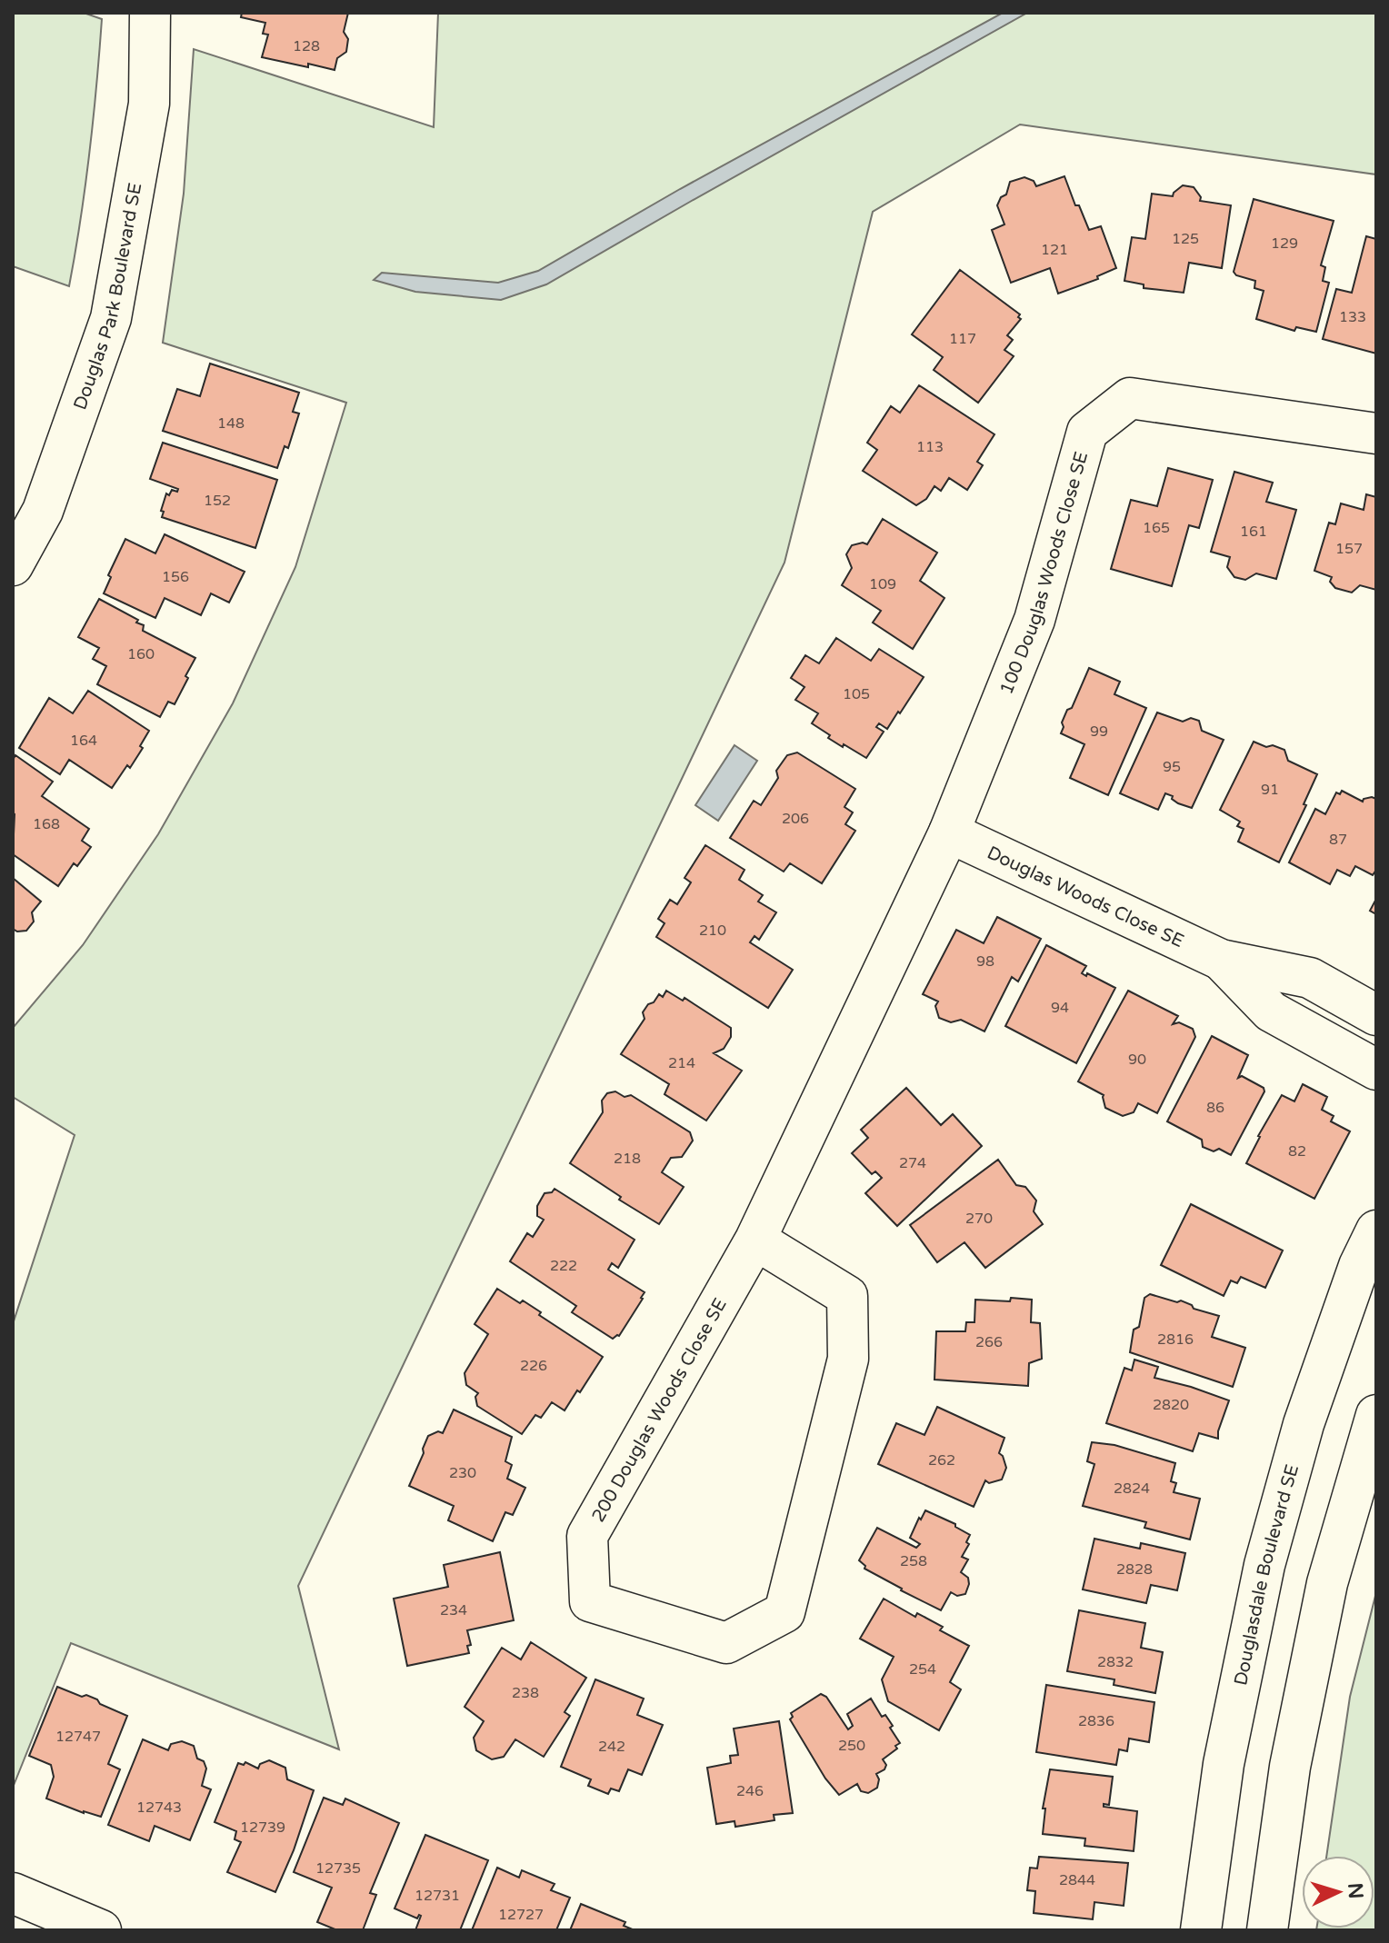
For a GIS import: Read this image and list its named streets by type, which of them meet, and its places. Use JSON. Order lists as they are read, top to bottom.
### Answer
{
  "streets": {
    "street": [
      "Douglas Park Boulevard SE",
      "100 Douglas Woods Close SE",
      "Douglas Woods Close SE",
      "200 Douglas Woods Close SE",
      "Douglasdale Boulevard SE"
    ]
  },
  "crossings": [
    ["100 Douglas Woods Close SE", "Douglas Woods Close SE"],
    ["100 Douglas Woods Close SE", "200 Douglas Woods Close SE"],
    ["Douglas Woods Close SE", "200 Douglas Woods Close SE"]
  ],
  "house_numbers": [
    "128",
    "125",
    "129",
    "121",
    "133",
    "117",
    "148",
    "113",
    "152",
    "165",
    "161",
    "157",
    "156",
    "109",
    "160",
    "105",
    "99",
    "164",
    "95",
    "91",
    "206",
    "168",
    "87",
    "210",
    "98",
    "94",
    "90",
    "214",
    "86",
    "82",
    "218",
    "274",
    "270",
    "222",
    "2816",
    "266",
    "226",
    "2820",
    "262",
    "230",
    "2824",
    "258",
    "2828",
    "234",
    "2832",
    "254",
    "238",
    "2836",
    "12747",
    "250",
    "242",
    "246",
    "12743",
    "12739",
    "12735",
    "2844",
    "12731",
    "12727"
  ],
  "north": "right"
}
